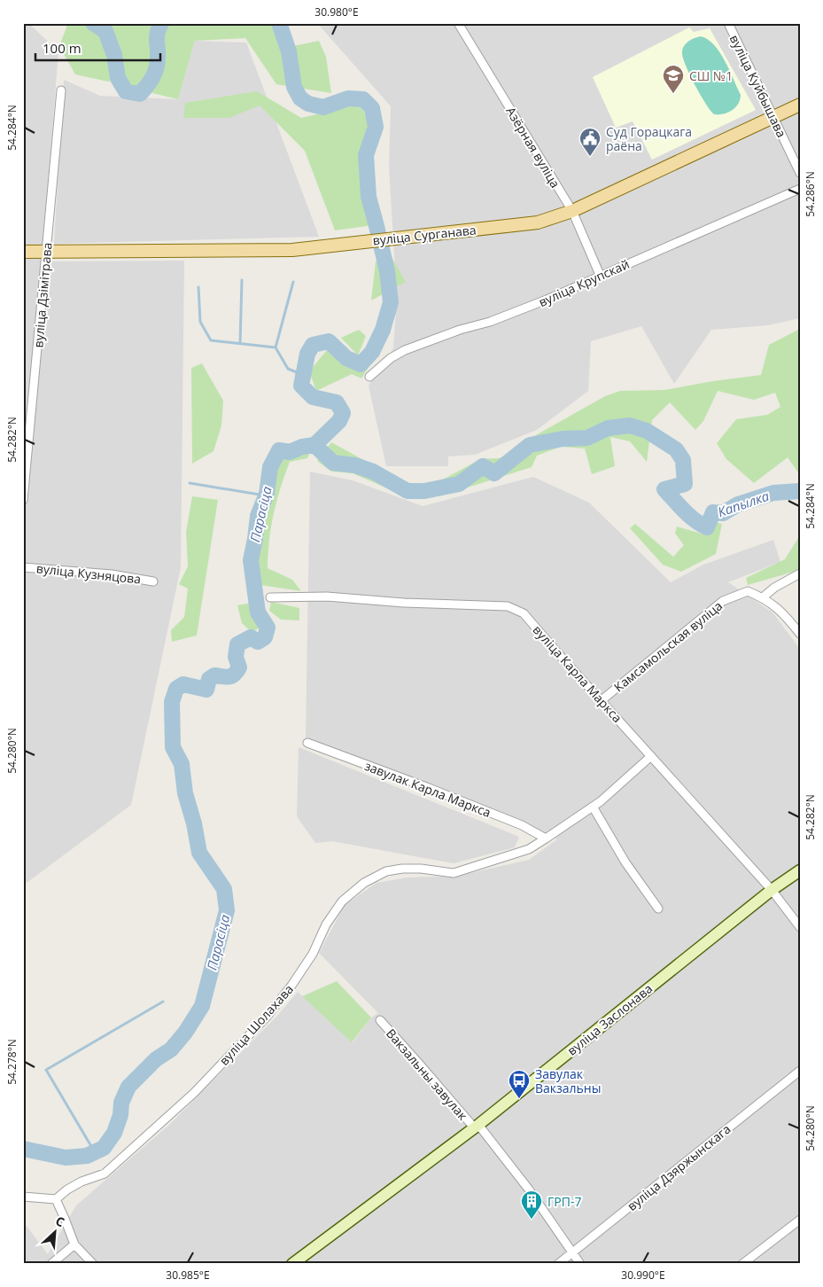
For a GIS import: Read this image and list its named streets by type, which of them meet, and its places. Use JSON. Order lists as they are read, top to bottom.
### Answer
{
  "streets": {
    "main road": ["вуліца Сурганава"],
    "street": [
      "вуліца Куйбышава",
      "Азёрная вуліца",
      "вуліца Крупскай",
      "вуліца Дзімітрава",
      "вуліца Кузняцова",
      "Камсамольская вуліца",
      "вуліца Карла Маркса",
      "завулак Карла Маркса",
      "вуліца Заслонава",
      "вуліца Шолахава",
      "Вакзальны завулак",
      "вуліца Дзяржынскага"
    ]
  },
  "crossings": [
    ["вуліца Куйбышава", "вуліца Сурганава"],
    ["Азёрная вуліца", "вуліца Сурганава"],
    ["Азёрная вуліца", "вуліца Крупскай"],
    ["вуліца Сурганава", "вуліца Дзімітрава"],
    ["Камсамольская вуліца", "вуліца Карла Маркса"],
    ["вуліца Карла Маркса", "вуліца Заслонава"],
    ["вуліца Карла Маркса", "вуліца Шолахава"],
    ["завулак Карла Маркса", "вуліца Шолахава"],
    ["вуліца Заслонава", "Вакзальны завулак"],
    ["Вакзальны завулак", "вуліца Дзяржынскага"]
  ],
  "water": ["Капылка", "Парасіца"],
  "places": {
    "school or university": ["СШ №1"],
    "public building": ["Суд Горацкага раёна"],
    "bus stop": ["Завулак Вакзальны"],
    "building": ["ГРП-7"]
  },
  "scale_bar": "100 m",
  "north": "top right",
  "coordinates": [
    "30.980°E",
    "54.284°N",
    "54.286°N",
    "54.282°N",
    "54.280°N",
    "54.278°N",
    "30.985°E",
    "30.990°E"
  ]
}
